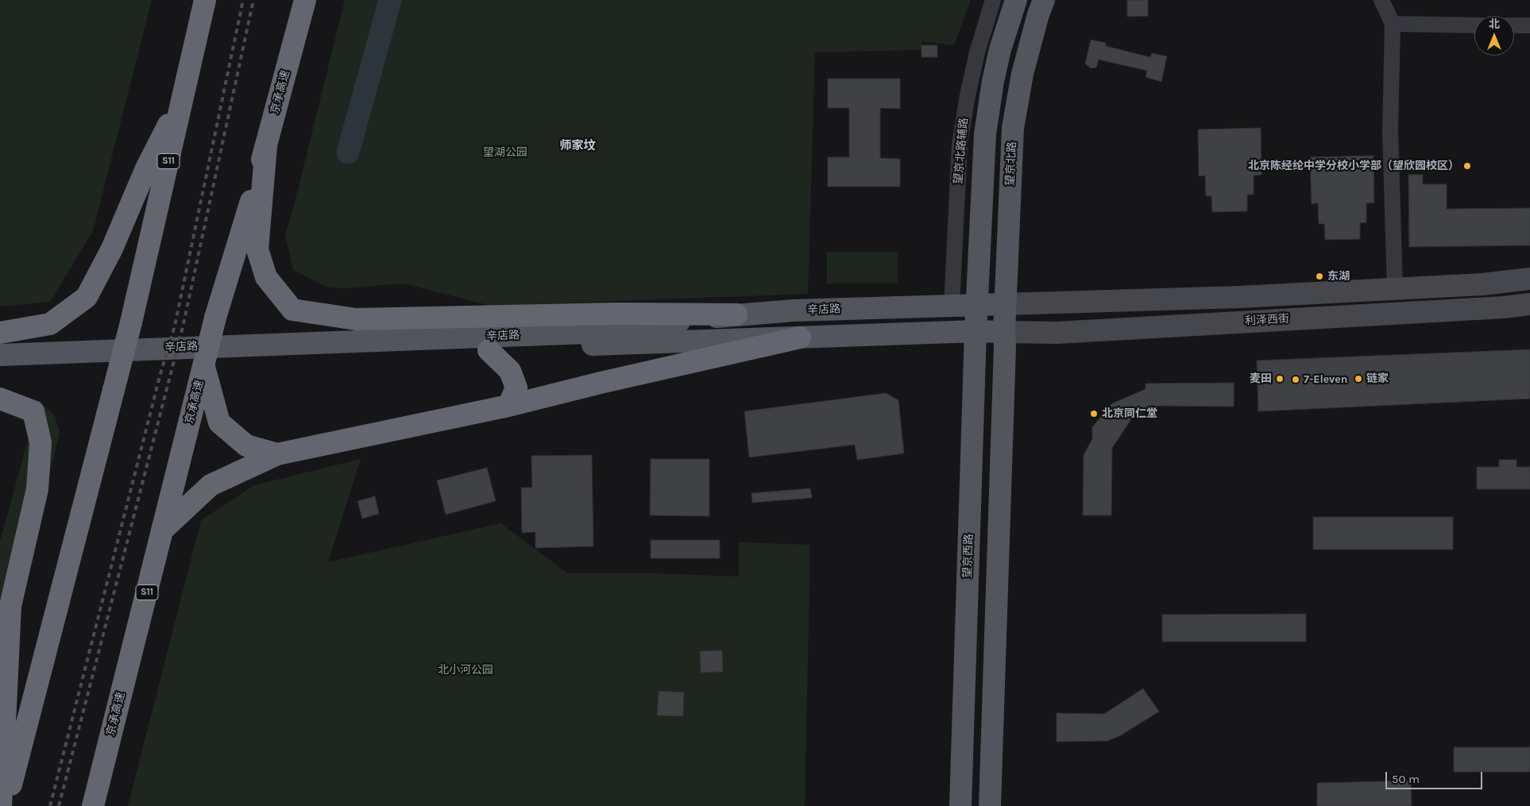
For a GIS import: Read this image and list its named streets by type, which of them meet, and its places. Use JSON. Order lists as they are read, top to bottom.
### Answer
{
  "streets": {
    "highway": ["京承高速", "S11"],
    "main road": ["望京北路", "辛店路", "望京西路"],
    "street": ["望京北路辅路", "利泽西街"]
  },
  "crossings": [
    ["望京北路辅路", "辛店路"],
    ["望京北路", "辛店路"],
    ["望京北路", "利泽西街"],
    ["辛店路", "利泽西街"],
    ["辛店路", "望京西路"]
  ],
  "districts": ["师家坟"],
  "parks": ["望湖公园", "北小河公园"],
  "places": [
    "北京陈经纶中学分校小学部（望欣园校区）",
    "东湖",
    "麦田",
    "链家",
    "7-Eleven",
    "北京同仁堂"
  ],
  "scale_bar": "50 m",
  "north": "top"
}
